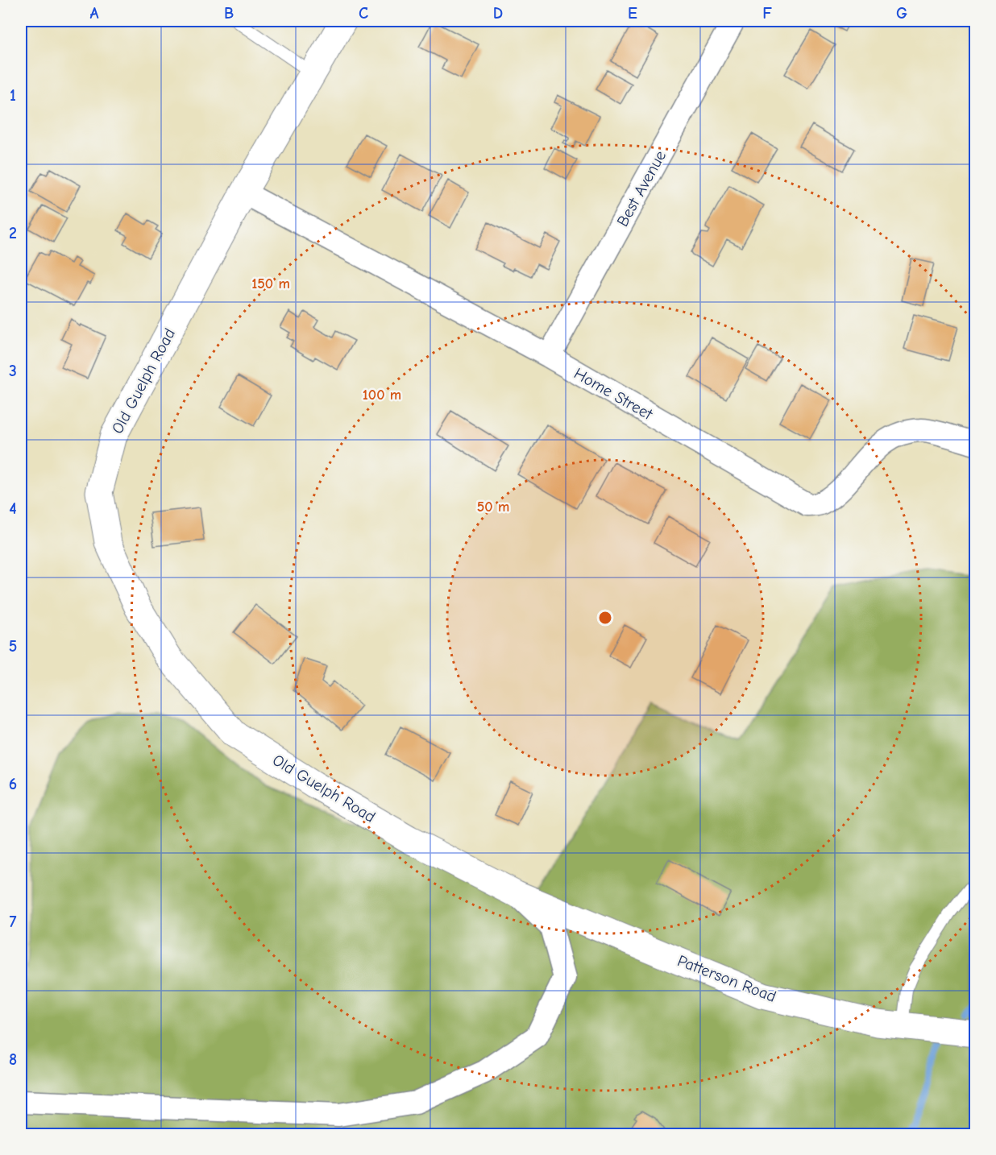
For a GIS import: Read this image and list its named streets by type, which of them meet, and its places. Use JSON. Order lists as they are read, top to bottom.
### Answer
{
  "streets": {
    "street": [
      "Best Avenue",
      "Old Guelph Road",
      "Home Street",
      "Patterson Road"
    ]
  },
  "crossings": [
    ["Best Avenue", "Home Street"],
    ["Old Guelph Road", "Home Street"],
    ["Old Guelph Road", "Patterson Road"]
  ],
  "grid": {
    "columns": [
      "A",
      "B",
      "C",
      "D",
      "E",
      "F",
      "G"
    ],
    "rows": [
      "1",
      "2",
      "3",
      "4",
      "5",
      "6",
      "7",
      "8"
    ]
  },
  "rings": ["150 m", "100 m", "50 m"]
}
